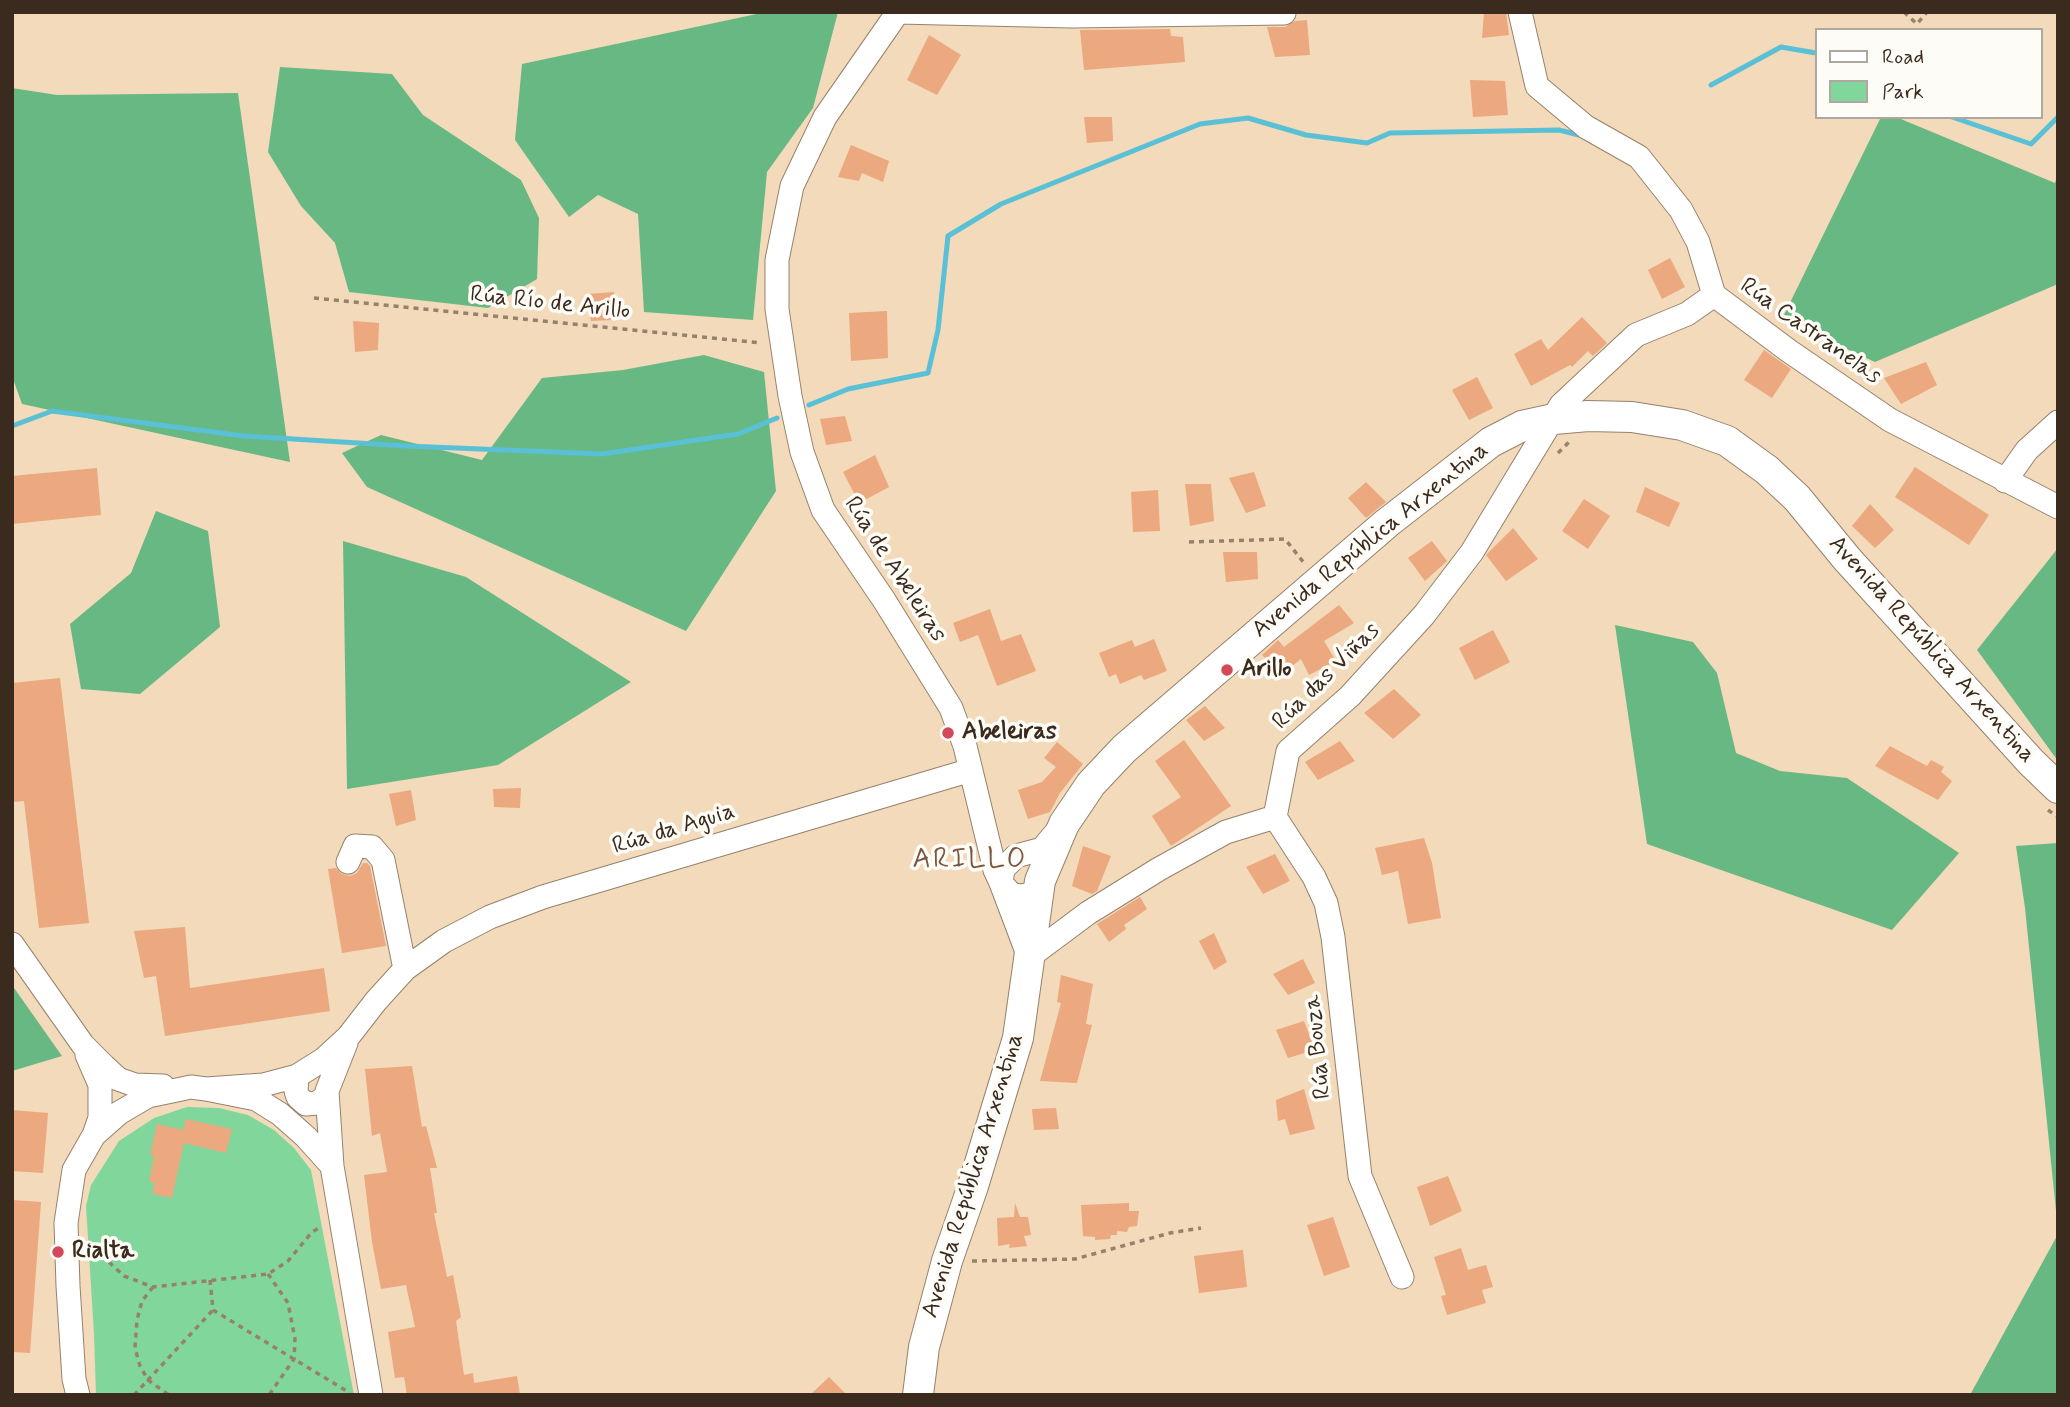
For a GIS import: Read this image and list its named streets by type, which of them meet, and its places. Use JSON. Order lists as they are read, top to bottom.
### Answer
{
  "streets": {
    "main road": ["Avenida República Arxentina"],
    "street": [
      "Rúa Castranelas",
      "Rúa de Abeleiras",
      "Rúa das Viñas",
      "Rúa da Aguia",
      "Rúa Bouza"
    ],
    "path": ["Rúa Río de Arillo"]
  },
  "crossings": [
    ["Rúa Río de Arillo", "Rúa de Abeleiras"],
    ["Rúa Castranelas", "Avenida República Arxentina"],
    ["Rúa Castranelas", "Rúa das Viñas"],
    ["Avenida República Arxentina", "Rúa de Abeleiras"],
    ["Avenida República Arxentina", "Rúa das Viñas"],
    ["Rúa de Abeleiras", "Rúa da Aguia"],
    ["Rúa das Viñas", "Rúa Bouza"]
  ],
  "districts": ["ARILLO"],
  "places": ["Arillo", "Abeleiras", "Rialta"],
  "legend": ["Road", "Park"]
}
